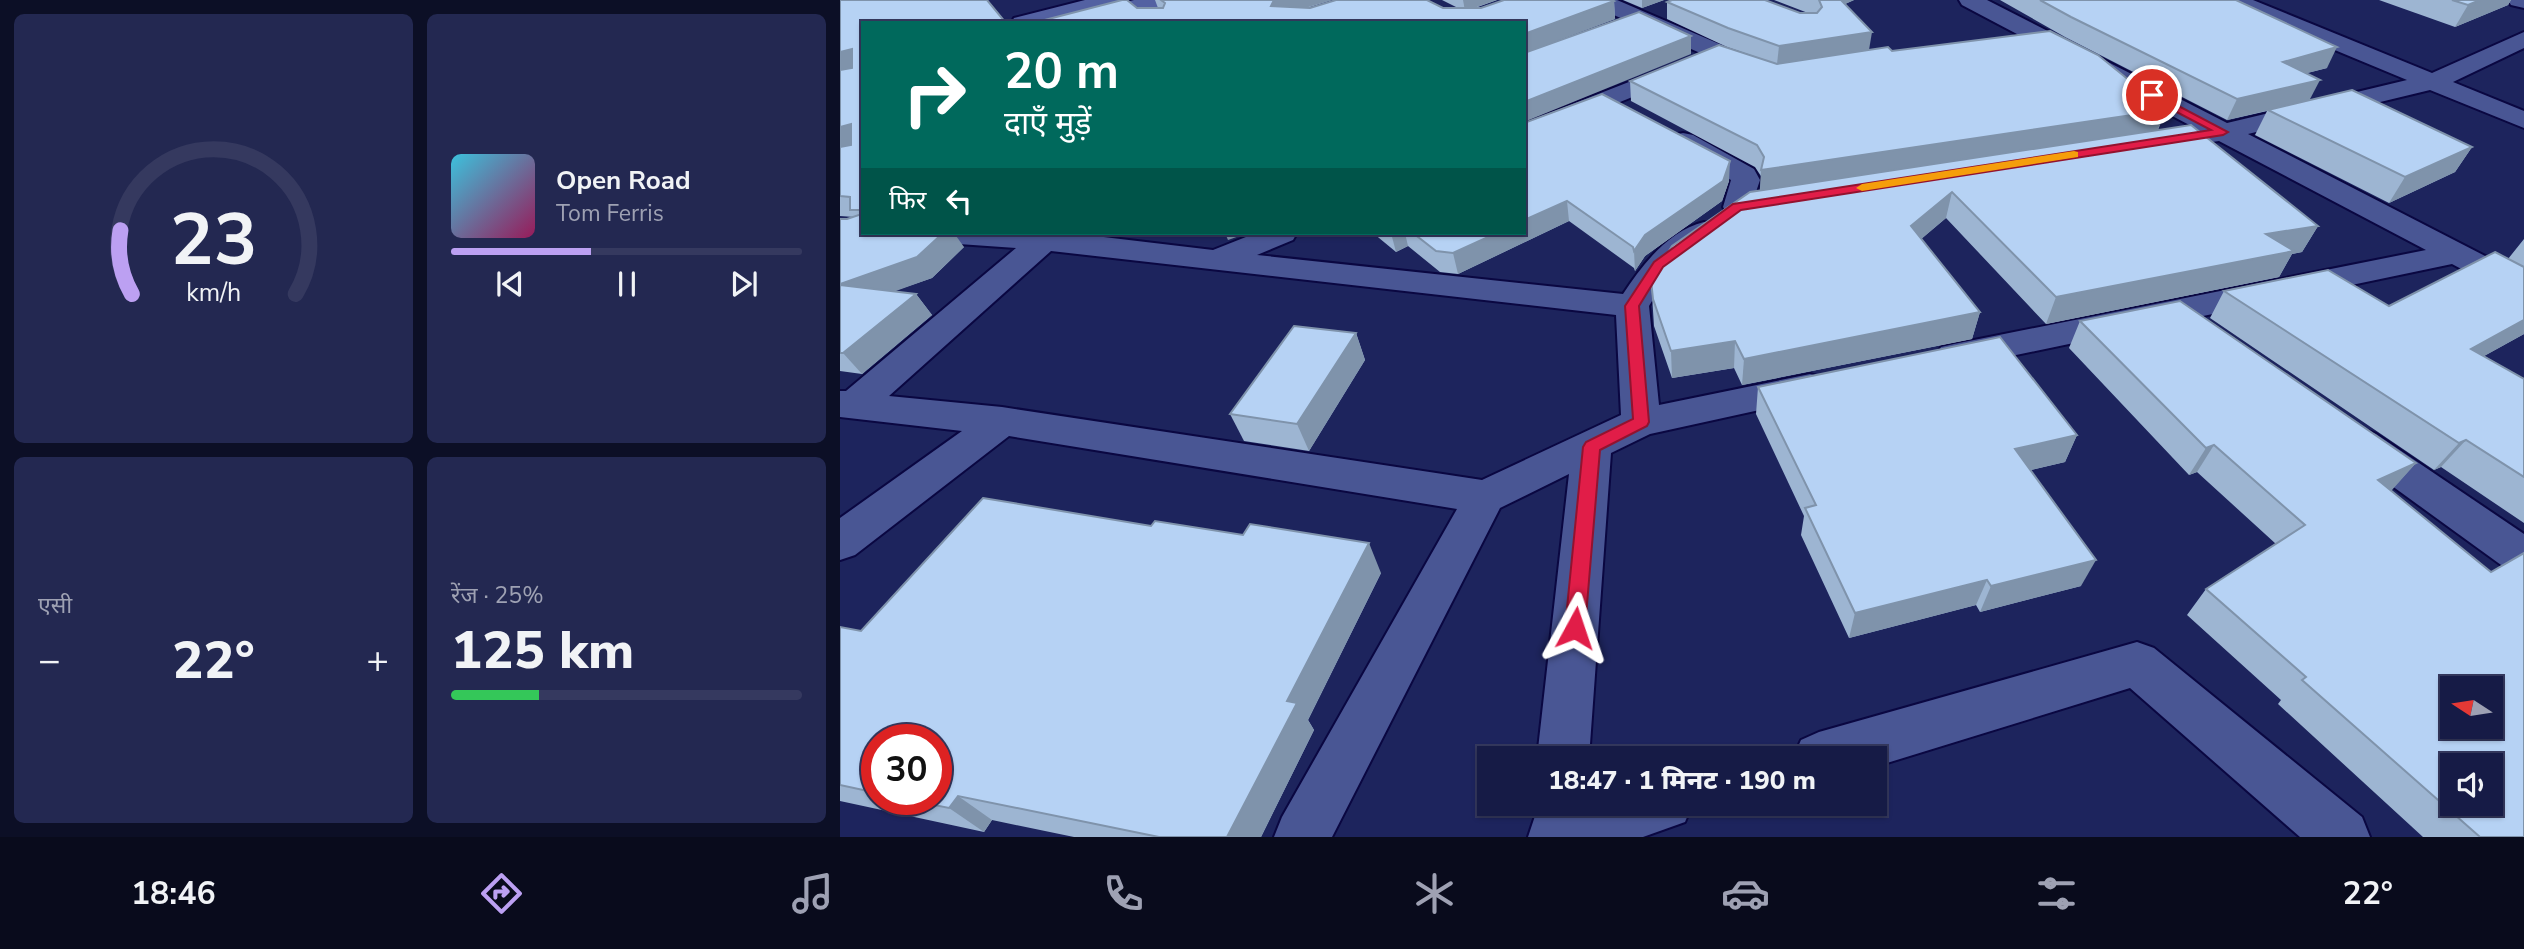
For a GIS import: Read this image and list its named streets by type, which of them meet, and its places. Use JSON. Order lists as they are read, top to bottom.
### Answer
{
  "north": "left",
  "page": {
    "turn": ["20 m", "दाएँ मुड़ें"],
    "song": ["Open Road", "Tom Ferris"],
    "then": "फिर",
    "tile": [
      "एसी",
      ["रेंज · 25%", "125 km"]
    ],
    "heat": ["−", "22°", "+"],
    "limit": "30",
    "trip": "18:47 · 1 मिनट · 190 m",
    "tabs": ["18:46", "22°"],
    "gauge": ["23", "km/h"]
  }
}
